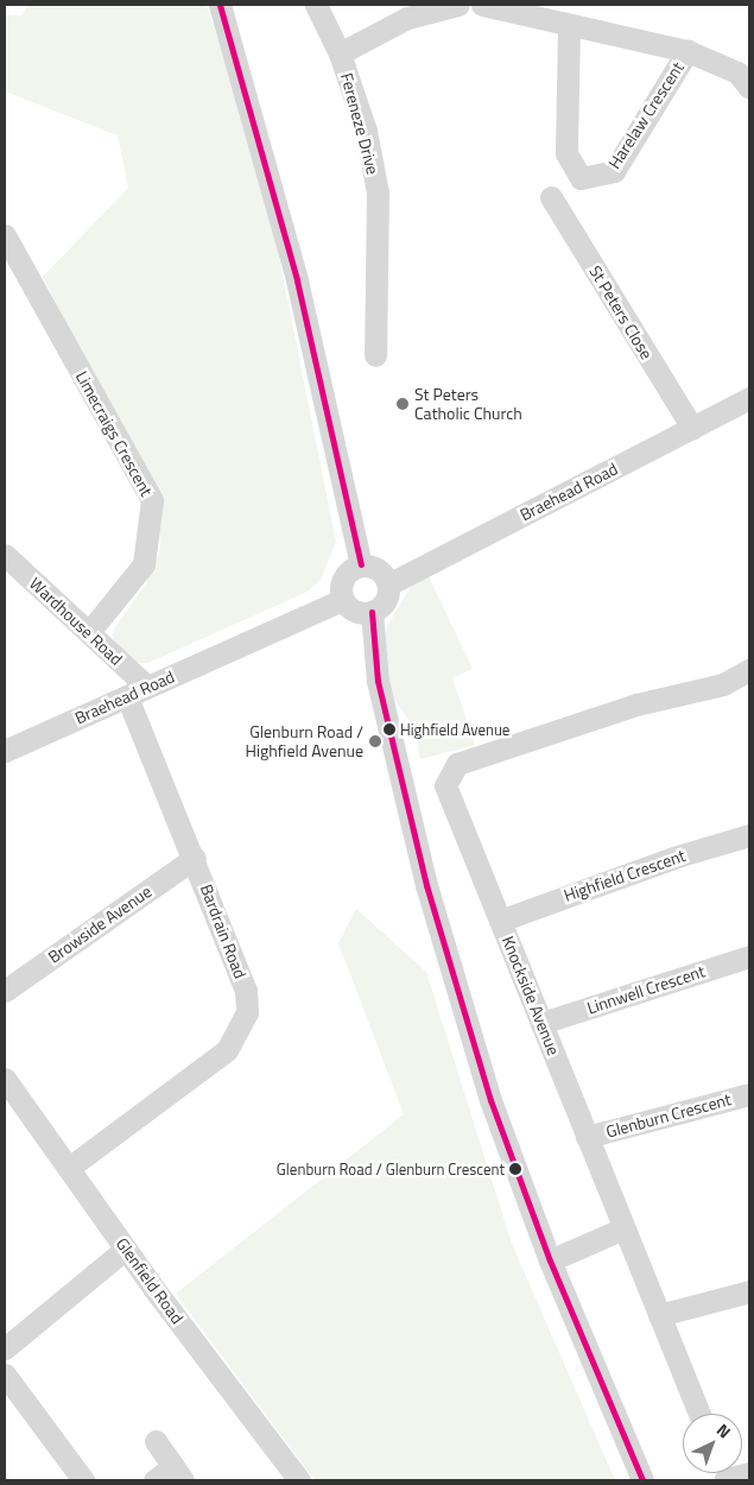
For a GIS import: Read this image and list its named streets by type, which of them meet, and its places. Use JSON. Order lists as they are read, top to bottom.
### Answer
{
  "streets": {
    "street": [
      "Harelaw Crescent",
      "Fereneze Drive",
      "St Peters Close",
      "Limecraigs Crescent",
      "Braehead Road",
      "Wardhouse Road",
      "Highfield Crescent",
      "Browside Avenue",
      "Bardrain Road",
      "Linnwell Crescent",
      "Knockside Avenue",
      "Glenburn Crescent",
      "Glenfield Road"
    ]
  },
  "crossings": [
    ["St Peters Close", "Braehead Road"],
    ["Limecraigs Crescent", "Wardhouse Road"],
    ["Braehead Road", "Wardhouse Road"],
    ["Braehead Road", "Bardrain Road"],
    ["Wardhouse Road", "Bardrain Road"],
    ["Highfield Crescent", "Knockside Avenue"],
    ["Browside Avenue", "Bardrain Road"],
    ["Bardrain Road", "Glenfield Road"],
    ["Linnwell Crescent", "Knockside Avenue"],
    ["Knockside Avenue", "Glenburn Crescent"]
  ],
  "places": [
    "St Peters Catholic Church",
    "Highfield Avenue",
    "Glenburn Road / Highfield Avenue",
    "Glenburn Road / Glenburn Crescent"
  ],
  "north": "top right"
}
